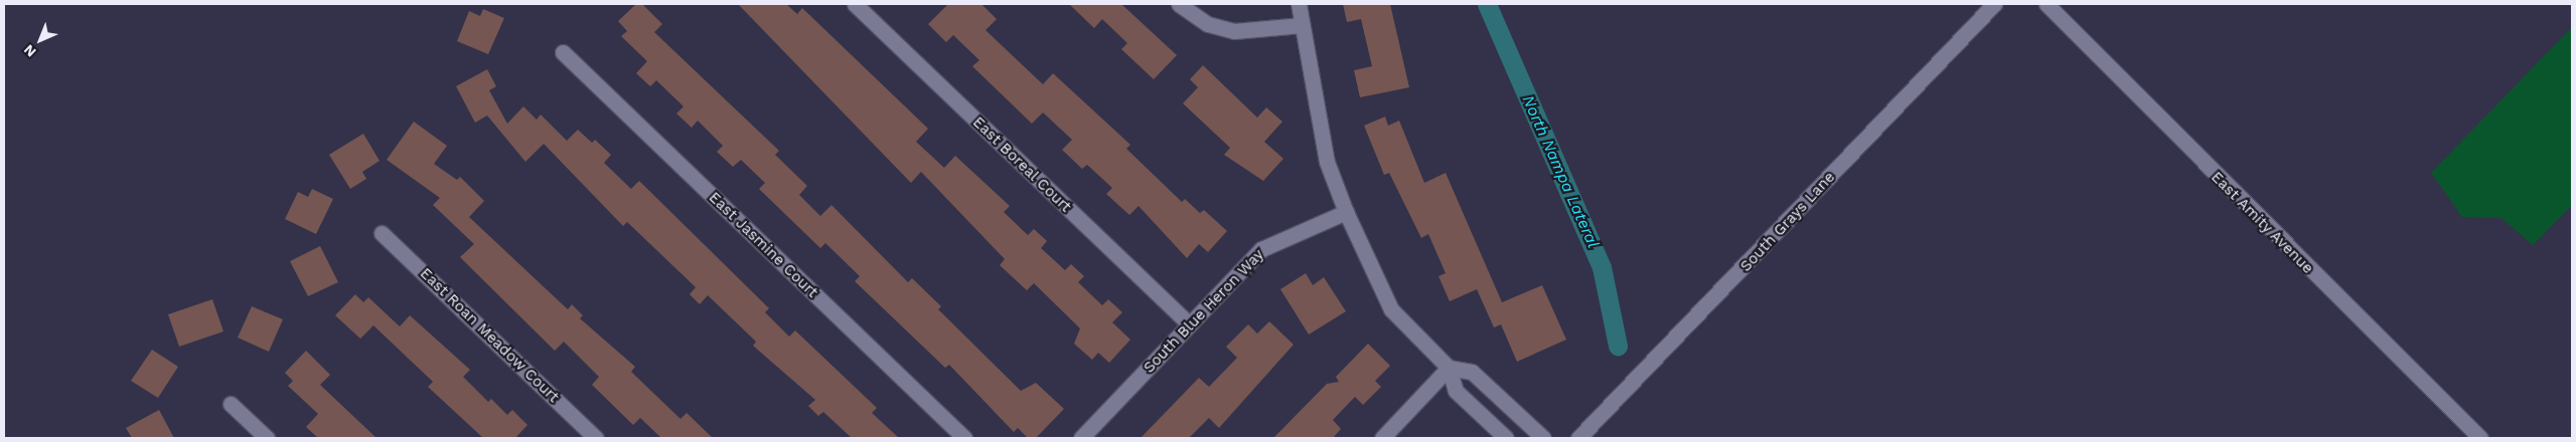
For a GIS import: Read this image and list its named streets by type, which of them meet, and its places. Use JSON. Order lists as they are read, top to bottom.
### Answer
{
  "streets": {
    "street": [
      "East Boreal Court",
      "South Grays Lane",
      "East Amity Avenue",
      "East Jasmine Court",
      "South Blue Heron Way",
      "East Roan Meadow Court"
    ]
  },
  "crossings": [
    ["East Boreal Court", "South Blue Heron Way"]
  ],
  "water": ["North Nampa Lateral"],
  "north": "bottom left"
}
